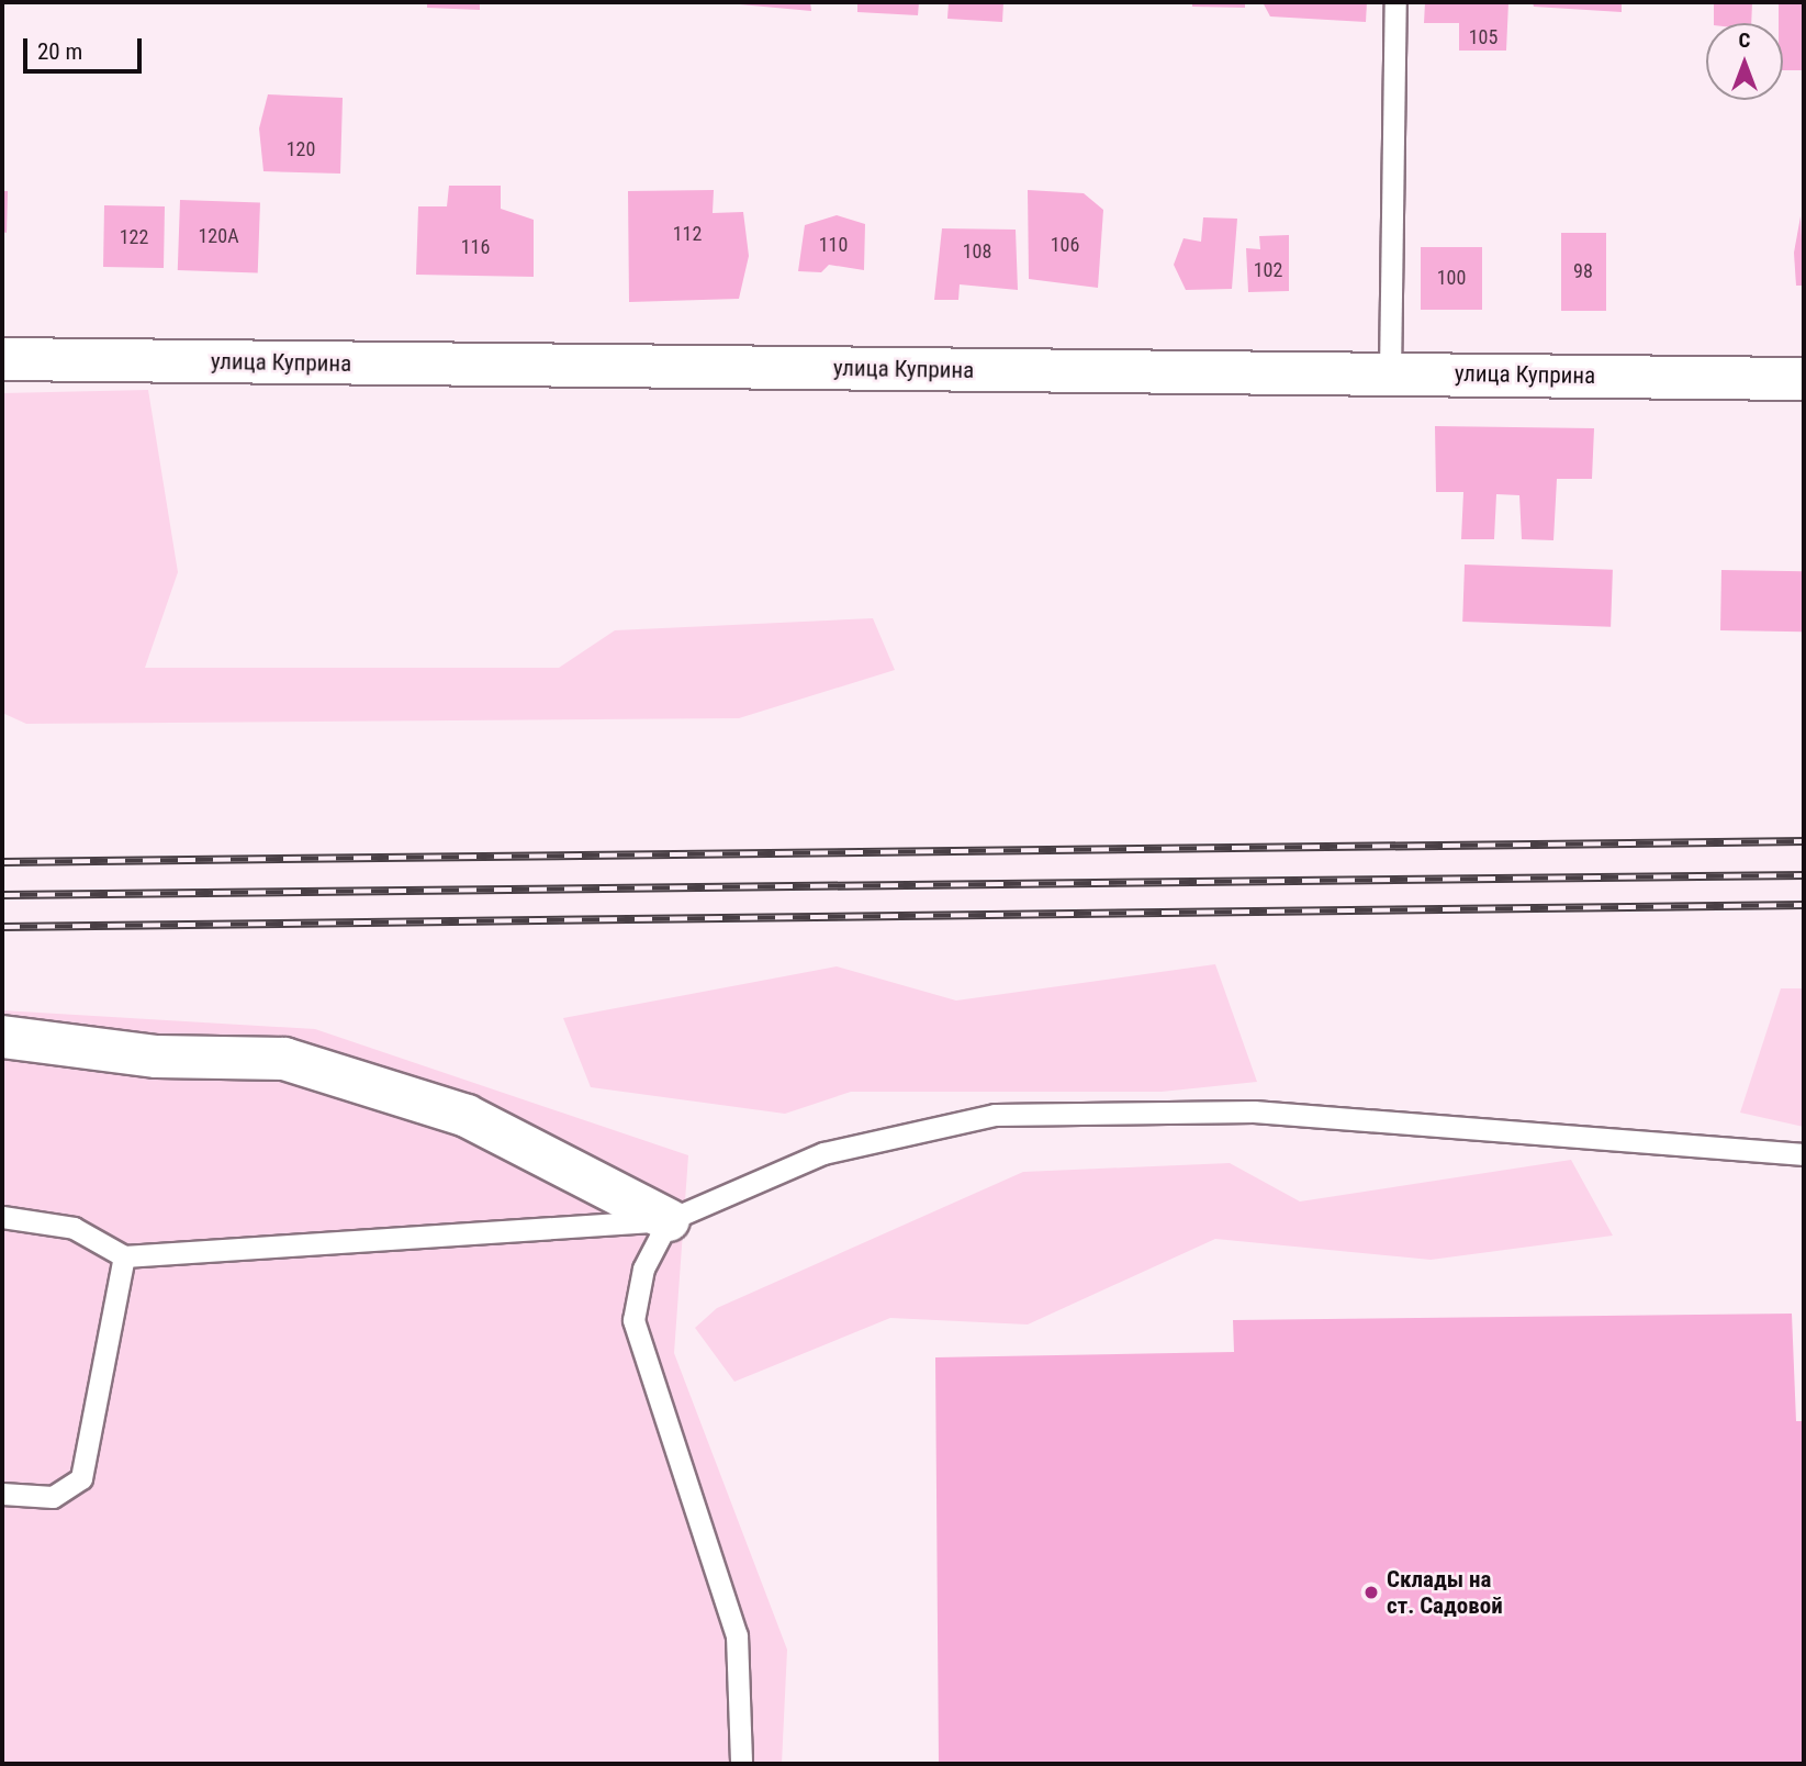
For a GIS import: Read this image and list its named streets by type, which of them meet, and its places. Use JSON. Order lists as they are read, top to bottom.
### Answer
{
  "streets": {
    "street": ["улица Куприна"]
  },
  "places": ["Склады на ст. Садовой"],
  "house_numbers": [
    "105",
    "120",
    "112",
    "120А",
    "122",
    "110",
    "106",
    "116",
    "108",
    "102",
    "98",
    "100"
  ],
  "scale_bar": "20 m",
  "north": "top"
}
